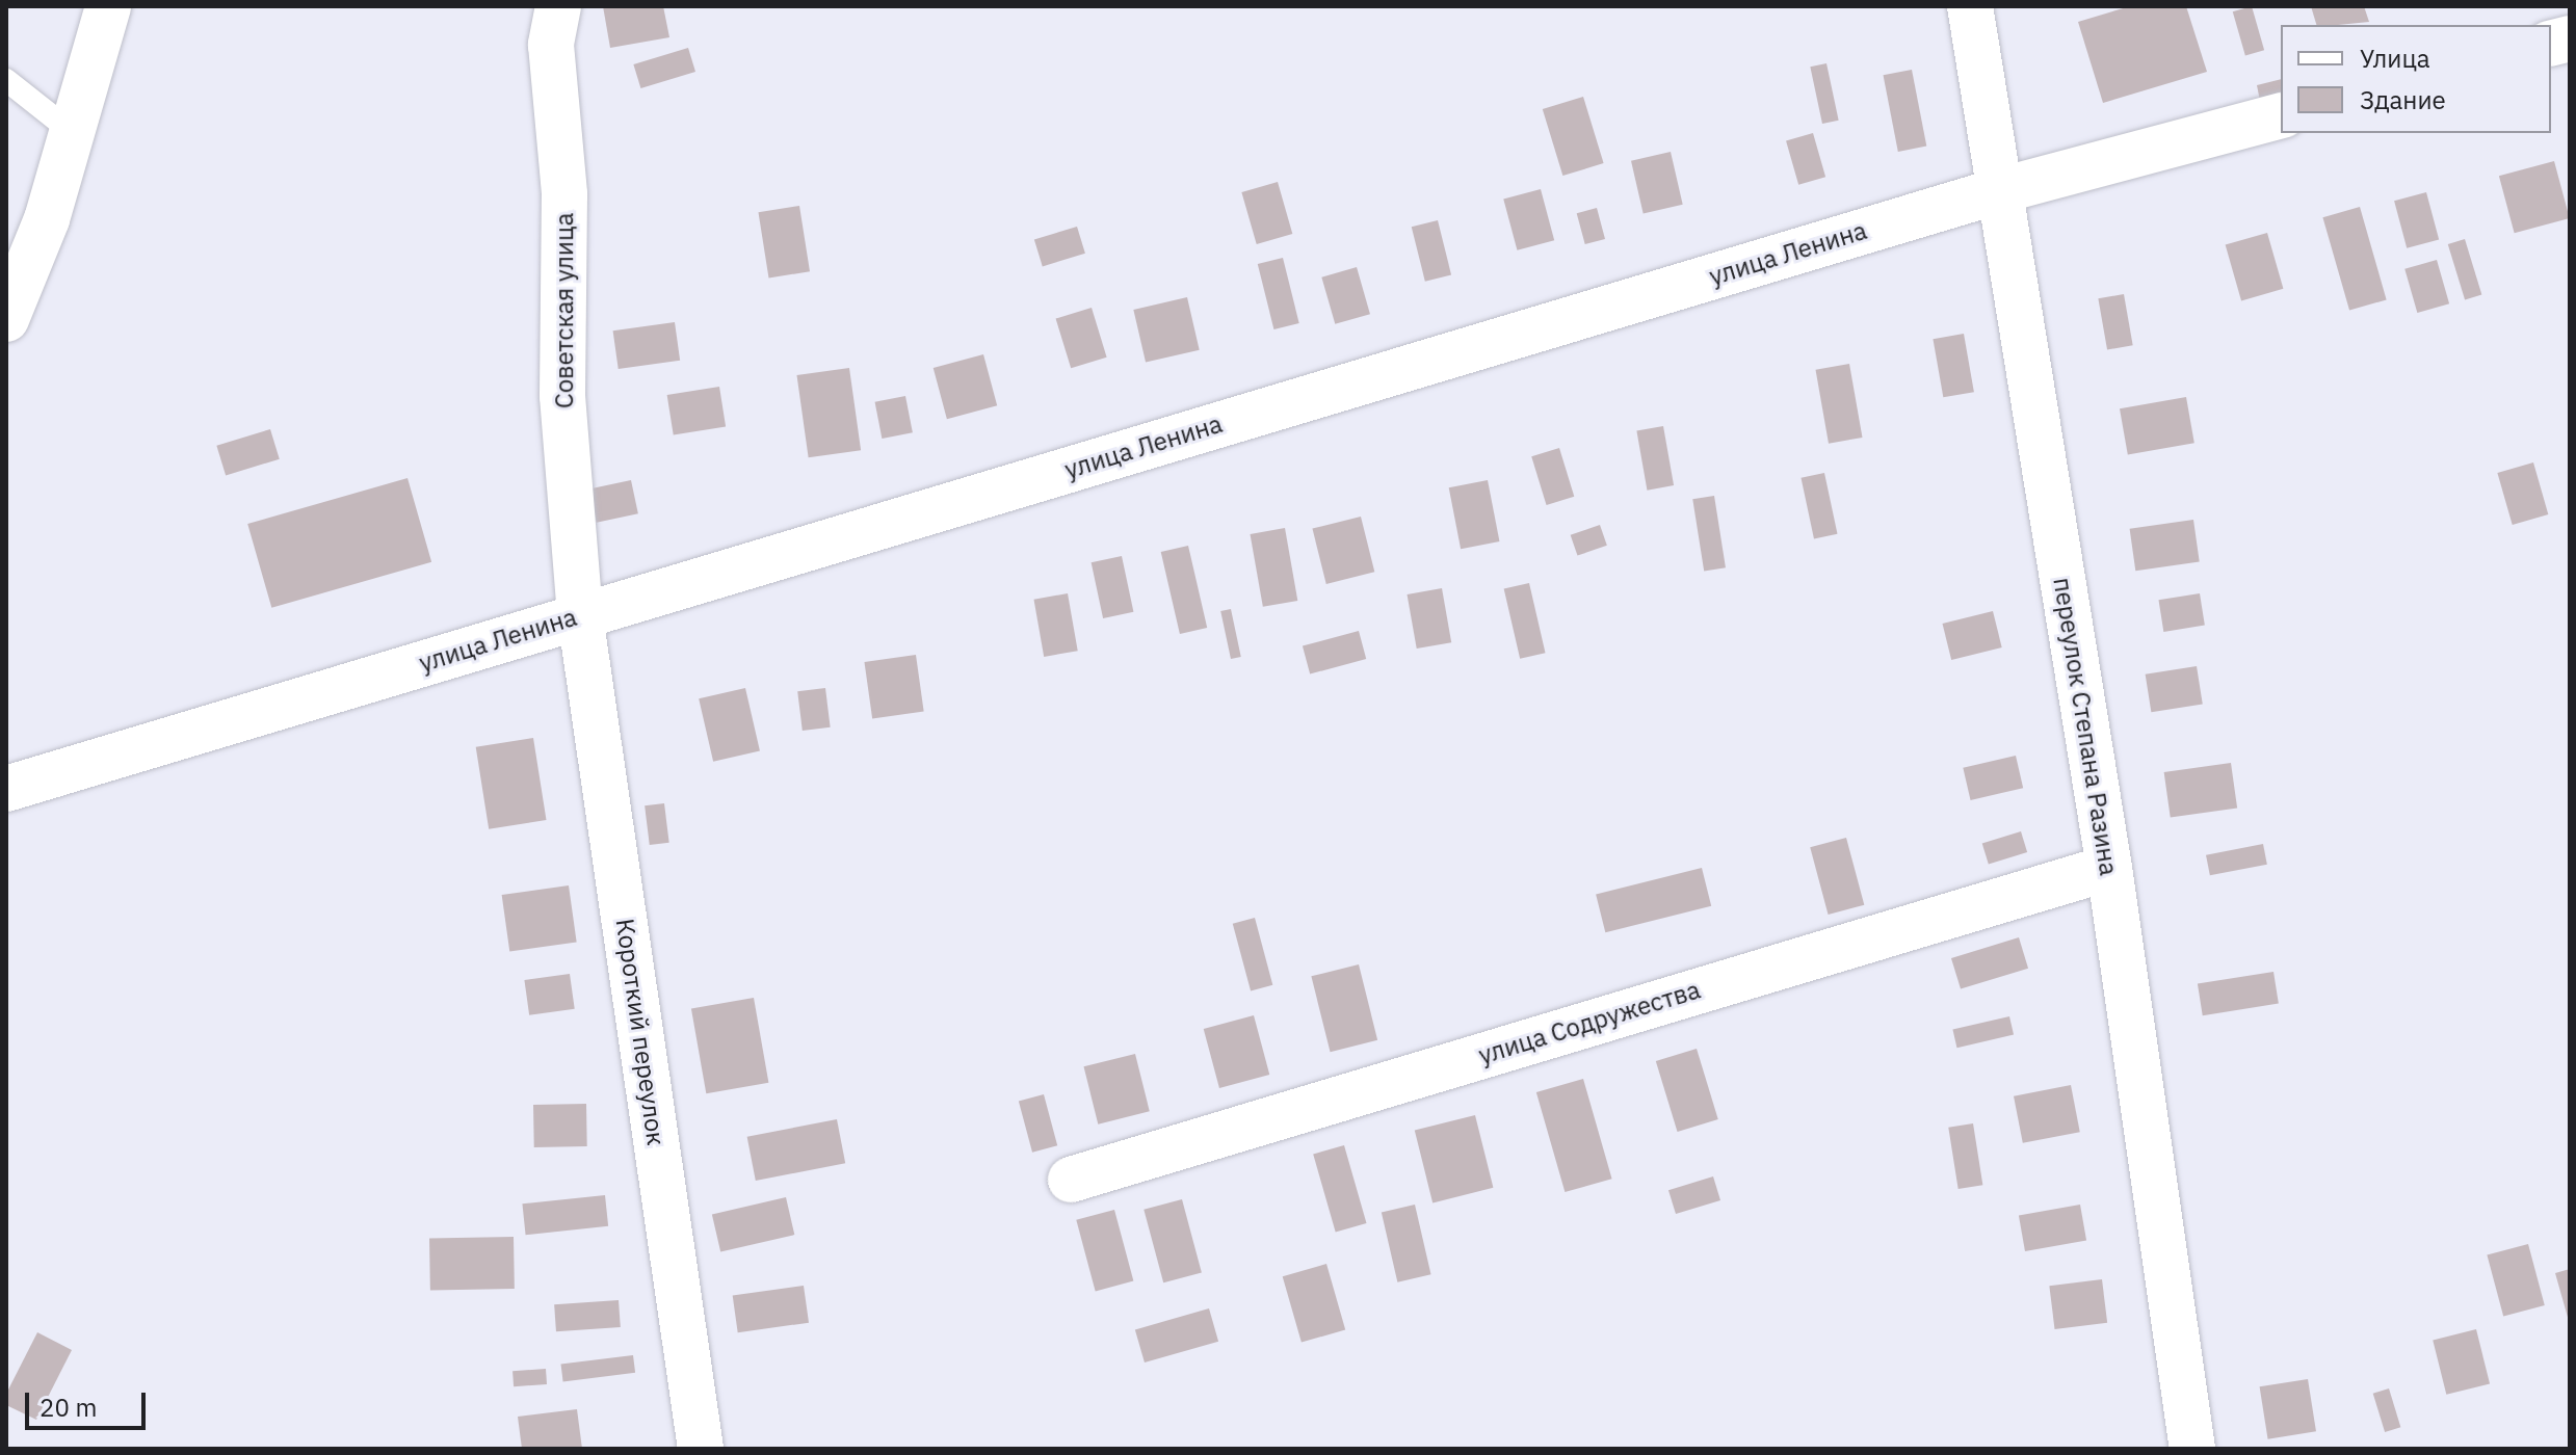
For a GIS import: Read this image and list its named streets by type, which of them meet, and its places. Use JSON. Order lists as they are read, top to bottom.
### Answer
{
  "streets": {
    "street": [
      "улица Ленина",
      "Советская улица",
      "переулок Степана Разина",
      "улица Содружества",
      "Короткий переулок"
    ]
  },
  "crossings": [
    ["улица Ленина", "Советская улица"],
    ["улица Ленина", "переулок Степана Разина"],
    ["улица Ленина", "Короткий переулок"],
    ["Советская улица", "Короткий переулок"],
    ["переулок Степана Разина", "улица Содружества"]
  ],
  "legend": ["Улица", "Здание"],
  "scale_bar": "20 m"
}
